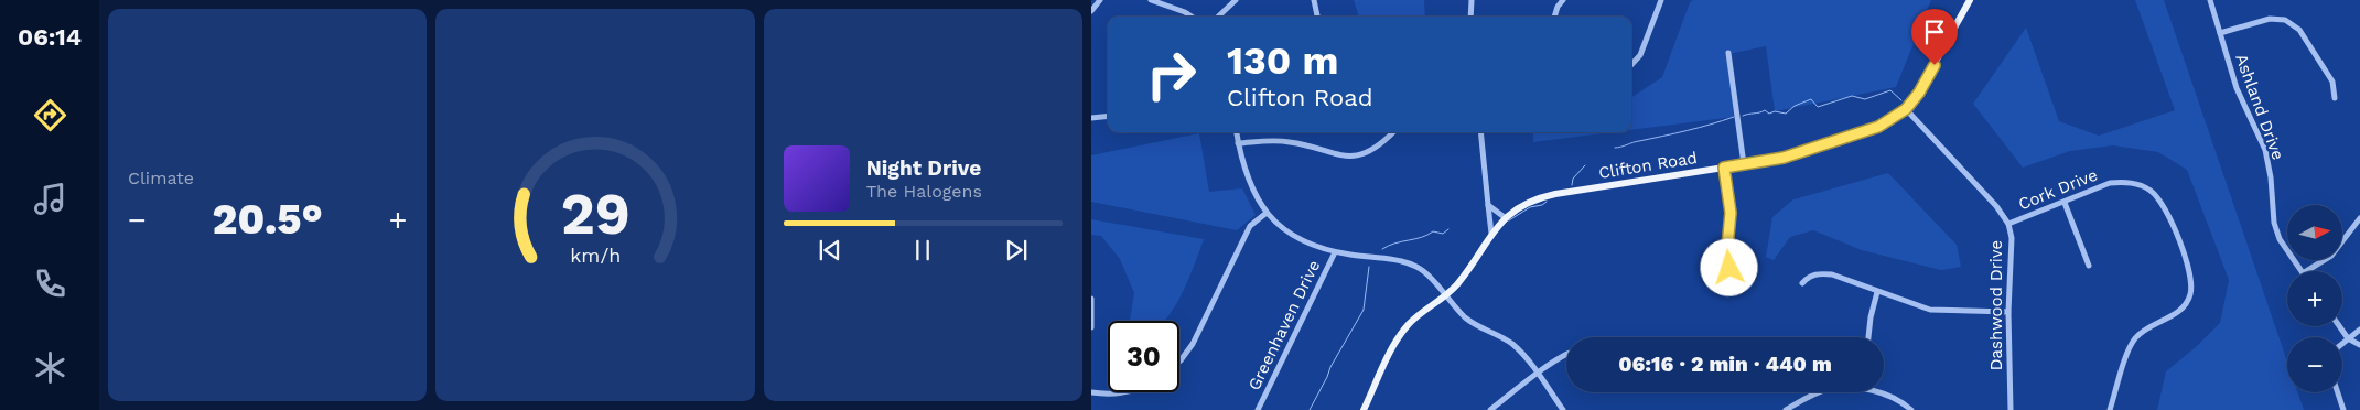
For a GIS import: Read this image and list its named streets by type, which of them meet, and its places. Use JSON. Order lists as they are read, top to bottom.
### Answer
{
  "streets": {
    "main road": ["Clifton Road"],
    "street": [
      "Ashland Drive",
      "Cork Drive",
      "Dashwood Drive",
      "Greenhaven Drive"
    ]
  },
  "crossings": [
    ["Clifton Road", "Dashwood Drive"],
    ["Cork Drive", "Dashwood Drive"]
  ],
  "north": "right",
  "page": {
    "tabs": "06:14",
    "tile": "Climate",
    "turn": ["130 m", "Clifton Road"],
    "song": ["Night Drive", "The Halogens"],
    "heat": ["−", "20.5°", "+"],
    "map_buttons": ["+", "−"],
    "limit": "30",
    "trip": "06:16 · 2 min · 440 m",
    "gauge": ["29", "km/h"]
  }
}
